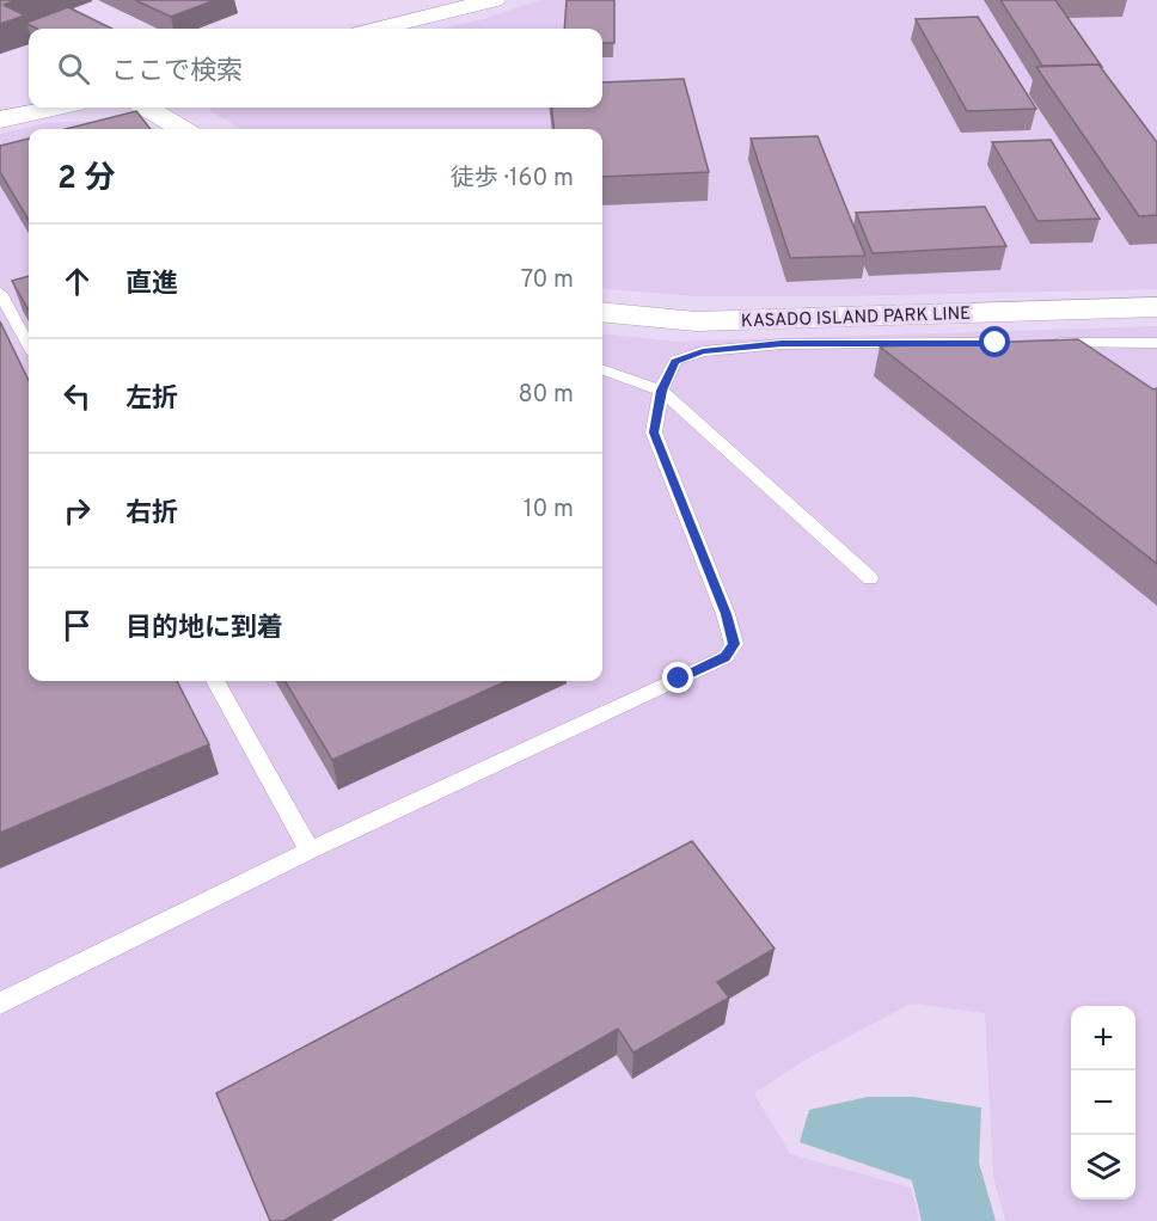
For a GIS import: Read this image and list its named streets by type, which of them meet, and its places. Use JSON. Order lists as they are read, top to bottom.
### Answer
{
  "streets": {
    "main road": ["KASADO ISLAND PARK LINE"]
  },
  "page": {
    "search": "ここで検索",
    "heading": ["2 分", "徒歩 · 160 m"],
    "list": [
      ["直進", "70 m"],
      ["左折", "80 m"],
      ["右折", "10 m"],
      "目的地に到着"
    ],
    "map_buttons": ["+", "−"]
  }
}
